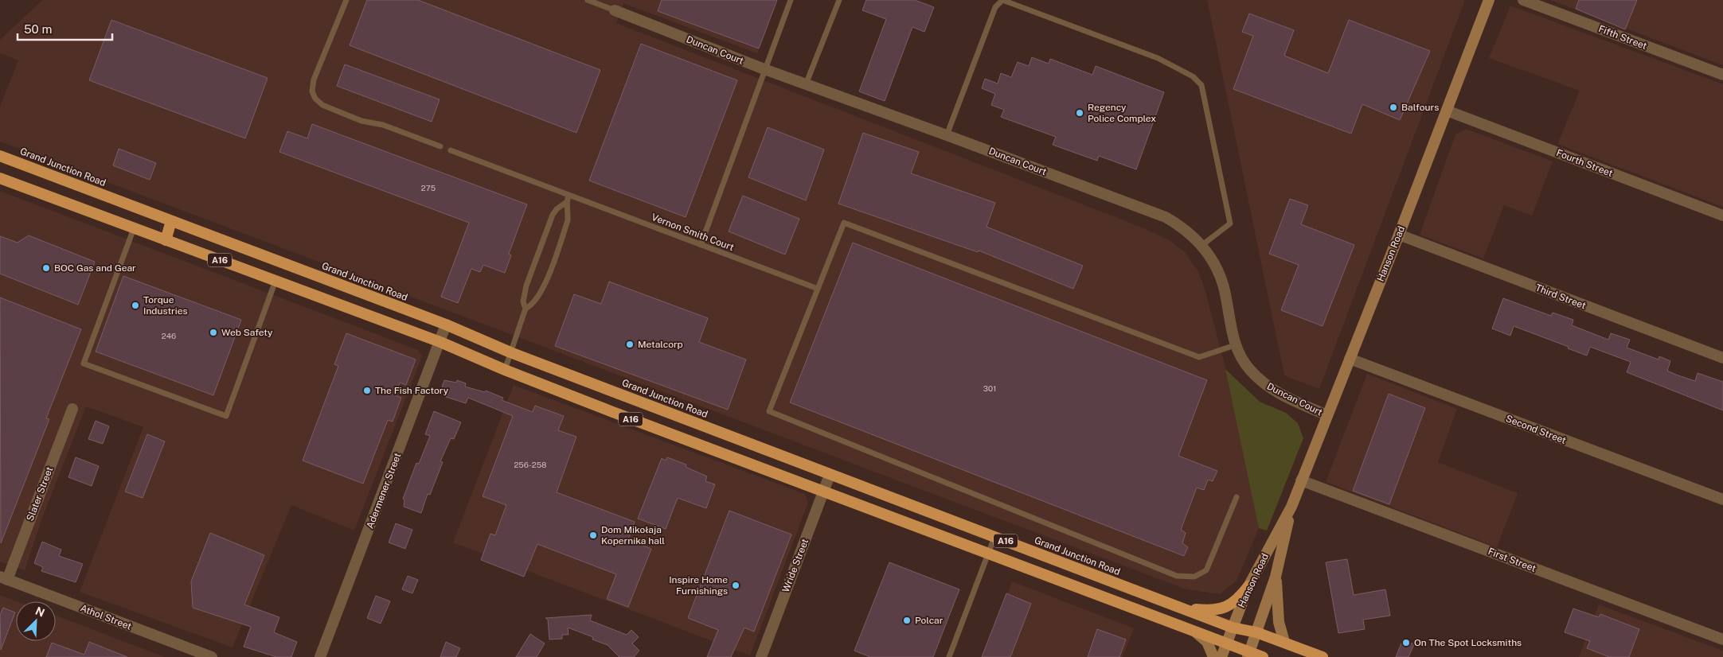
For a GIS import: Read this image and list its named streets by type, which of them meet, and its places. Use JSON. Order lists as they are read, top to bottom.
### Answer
{
  "streets": {
    "highway": ["Grand Junction Road", "A16"],
    "main road": ["Hanson Road"],
    "street": [
      "Fifth Street",
      "Duncan Court",
      "Fourth Street",
      "Third Street",
      "Second Street",
      "Adermener Street",
      "Slater Street",
      "First Street",
      "Wride Street",
      "Athol Street"
    ],
    "lane": ["Vernon Smith Court"]
  },
  "crossings": [
    ["Duncan Court", "Hanson Road"],
    ["Fourth Street", "Hanson Road"],
    ["Grand Junction Road", "Hanson Road"],
    ["Grand Junction Road", "Adermener Street"],
    ["Grand Junction Road", "Wride Street"],
    ["Hanson Road", "A16"],
    ["Hanson Road", "Third Street"],
    ["Hanson Road", "Second Street"],
    ["Hanson Road", "First Street"],
    ["A16", "Adermener Street"],
    ["A16", "Wride Street"],
    ["Slater Street", "Athol Street"]
  ],
  "places": [
    "Balfours",
    "Regency Police Complex",
    "BOC Gas and Gear",
    "Torque Industries",
    "Web Safety",
    "Metalcorp",
    "The Fish Factory",
    "Dom Mikołaja Kopernika hall",
    "Inspire Home Furnishings",
    "Polcar",
    "On The Spot Locksmiths"
  ],
  "house_numbers": [
    "275",
    "246",
    "301",
    "256-258"
  ],
  "scale_bar": "50 m",
  "north": "top right"
}
